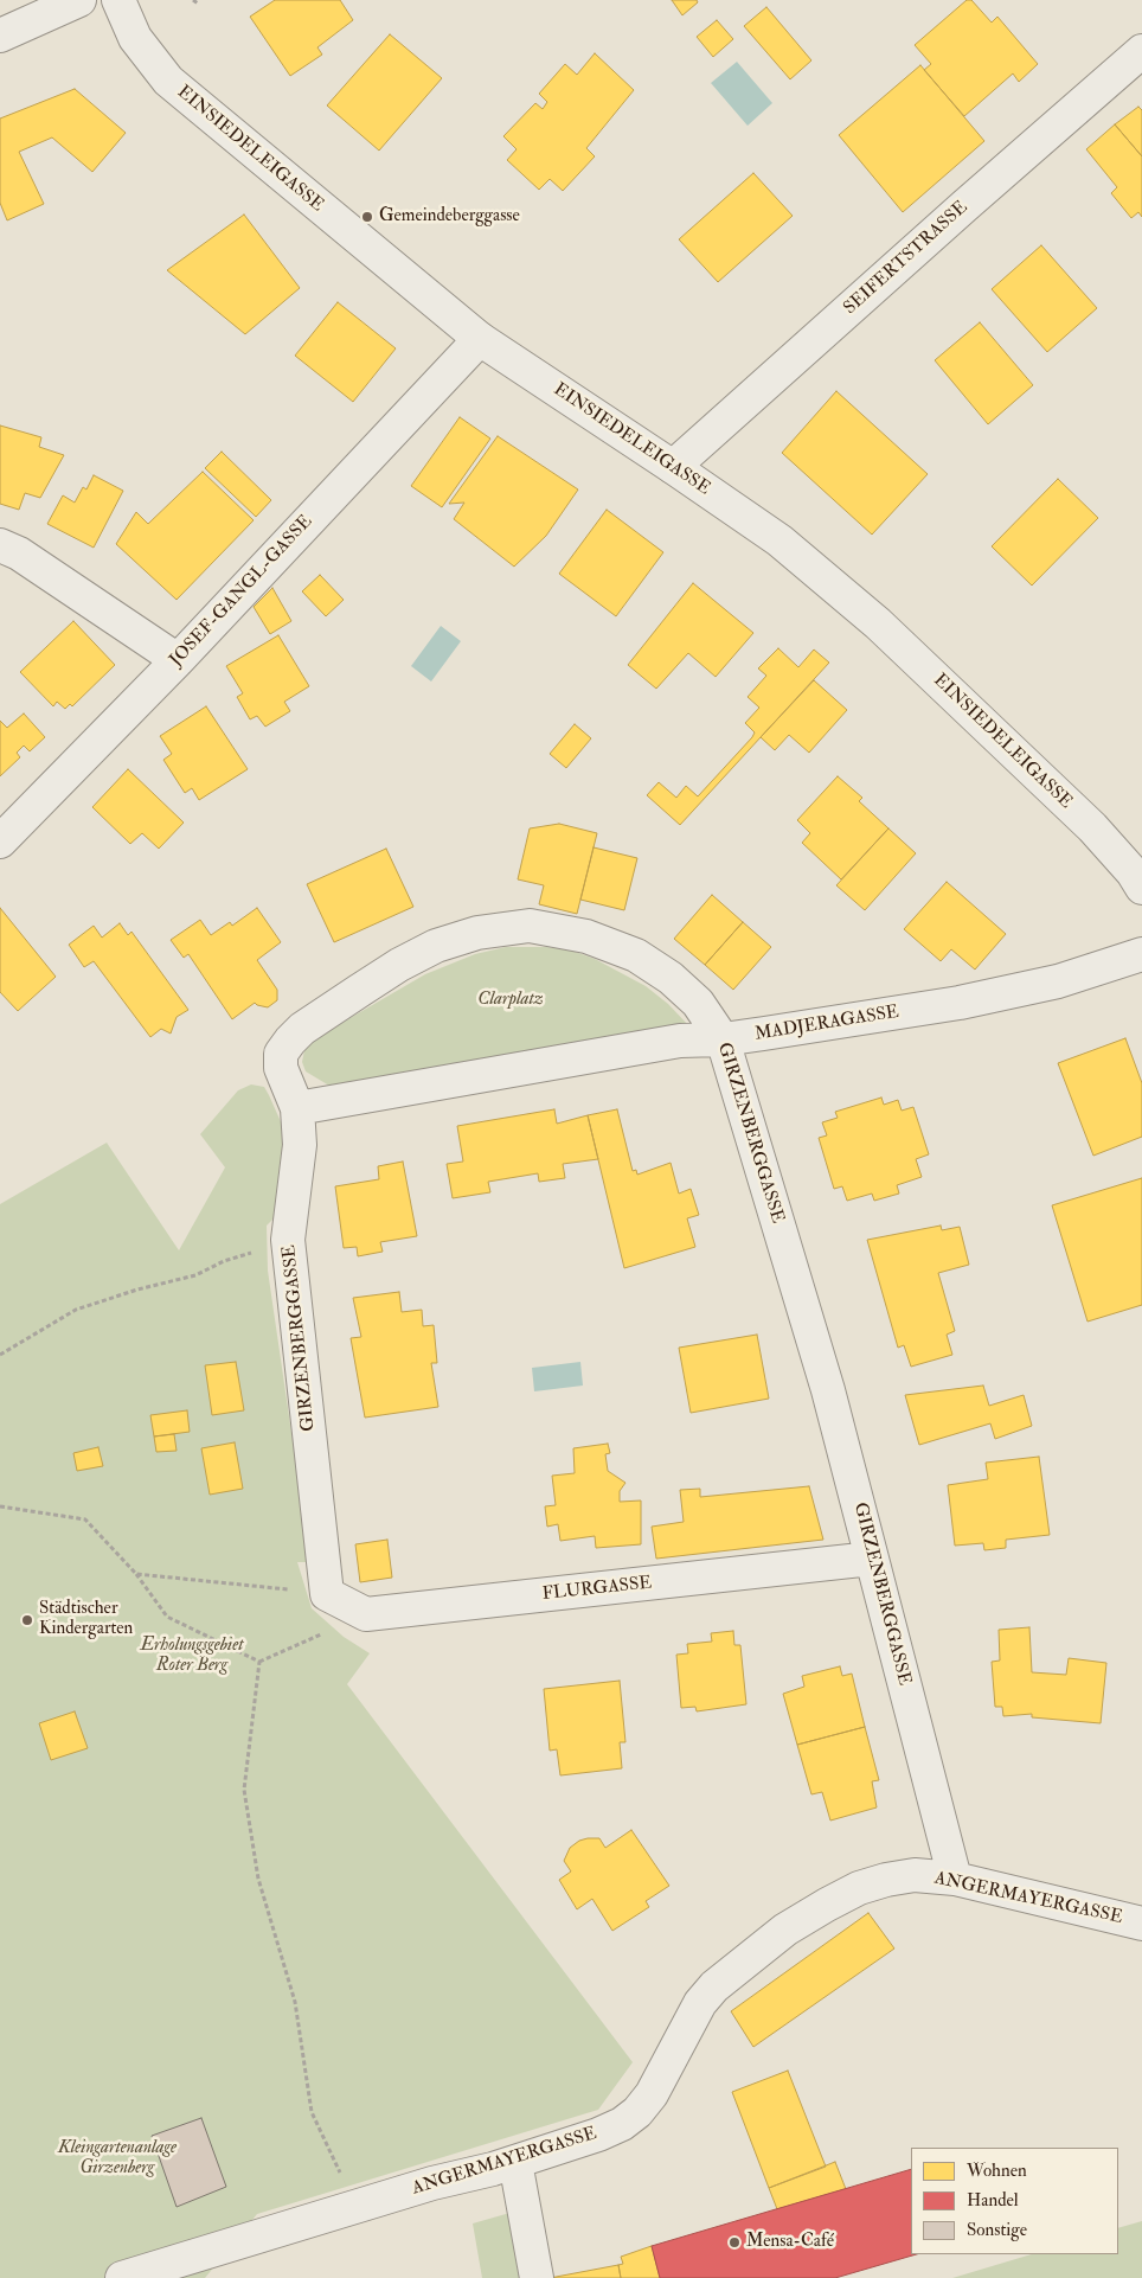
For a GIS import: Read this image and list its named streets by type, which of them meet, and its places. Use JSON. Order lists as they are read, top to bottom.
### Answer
{
  "streets": {
    "street": [
      "EINSIEDELEIGASSE",
      "SEIFERTSTRASSE",
      "JOSEF-GANGL-GASSE",
      "MADJERAGASSE",
      "GIRZENBERGGASSE",
      "FLURGASSE",
      "ANGERMAYERGASSE"
    ]
  },
  "crossings": [
    ["EINSIEDELEIGASSE", "SEIFERTSTRASSE"],
    ["EINSIEDELEIGASSE", "JOSEF-GANGL-GASSE"],
    ["MADJERAGASSE", "GIRZENBERGGASSE"],
    ["GIRZENBERGGASSE", "FLURGASSE"],
    ["GIRZENBERGGASSE", "ANGERMAYERGASSE"]
  ],
  "parks": ["Clarplatz", "Erholungsgebiet Roter Berg", "Kleingartenanlage Girzenberg"],
  "places": ["Gemeindeberggasse", "Städtischer Kindergarten", "Mensa-Café"],
  "legend": ["Wohnen", "Handel", "Sonstige"]
}
